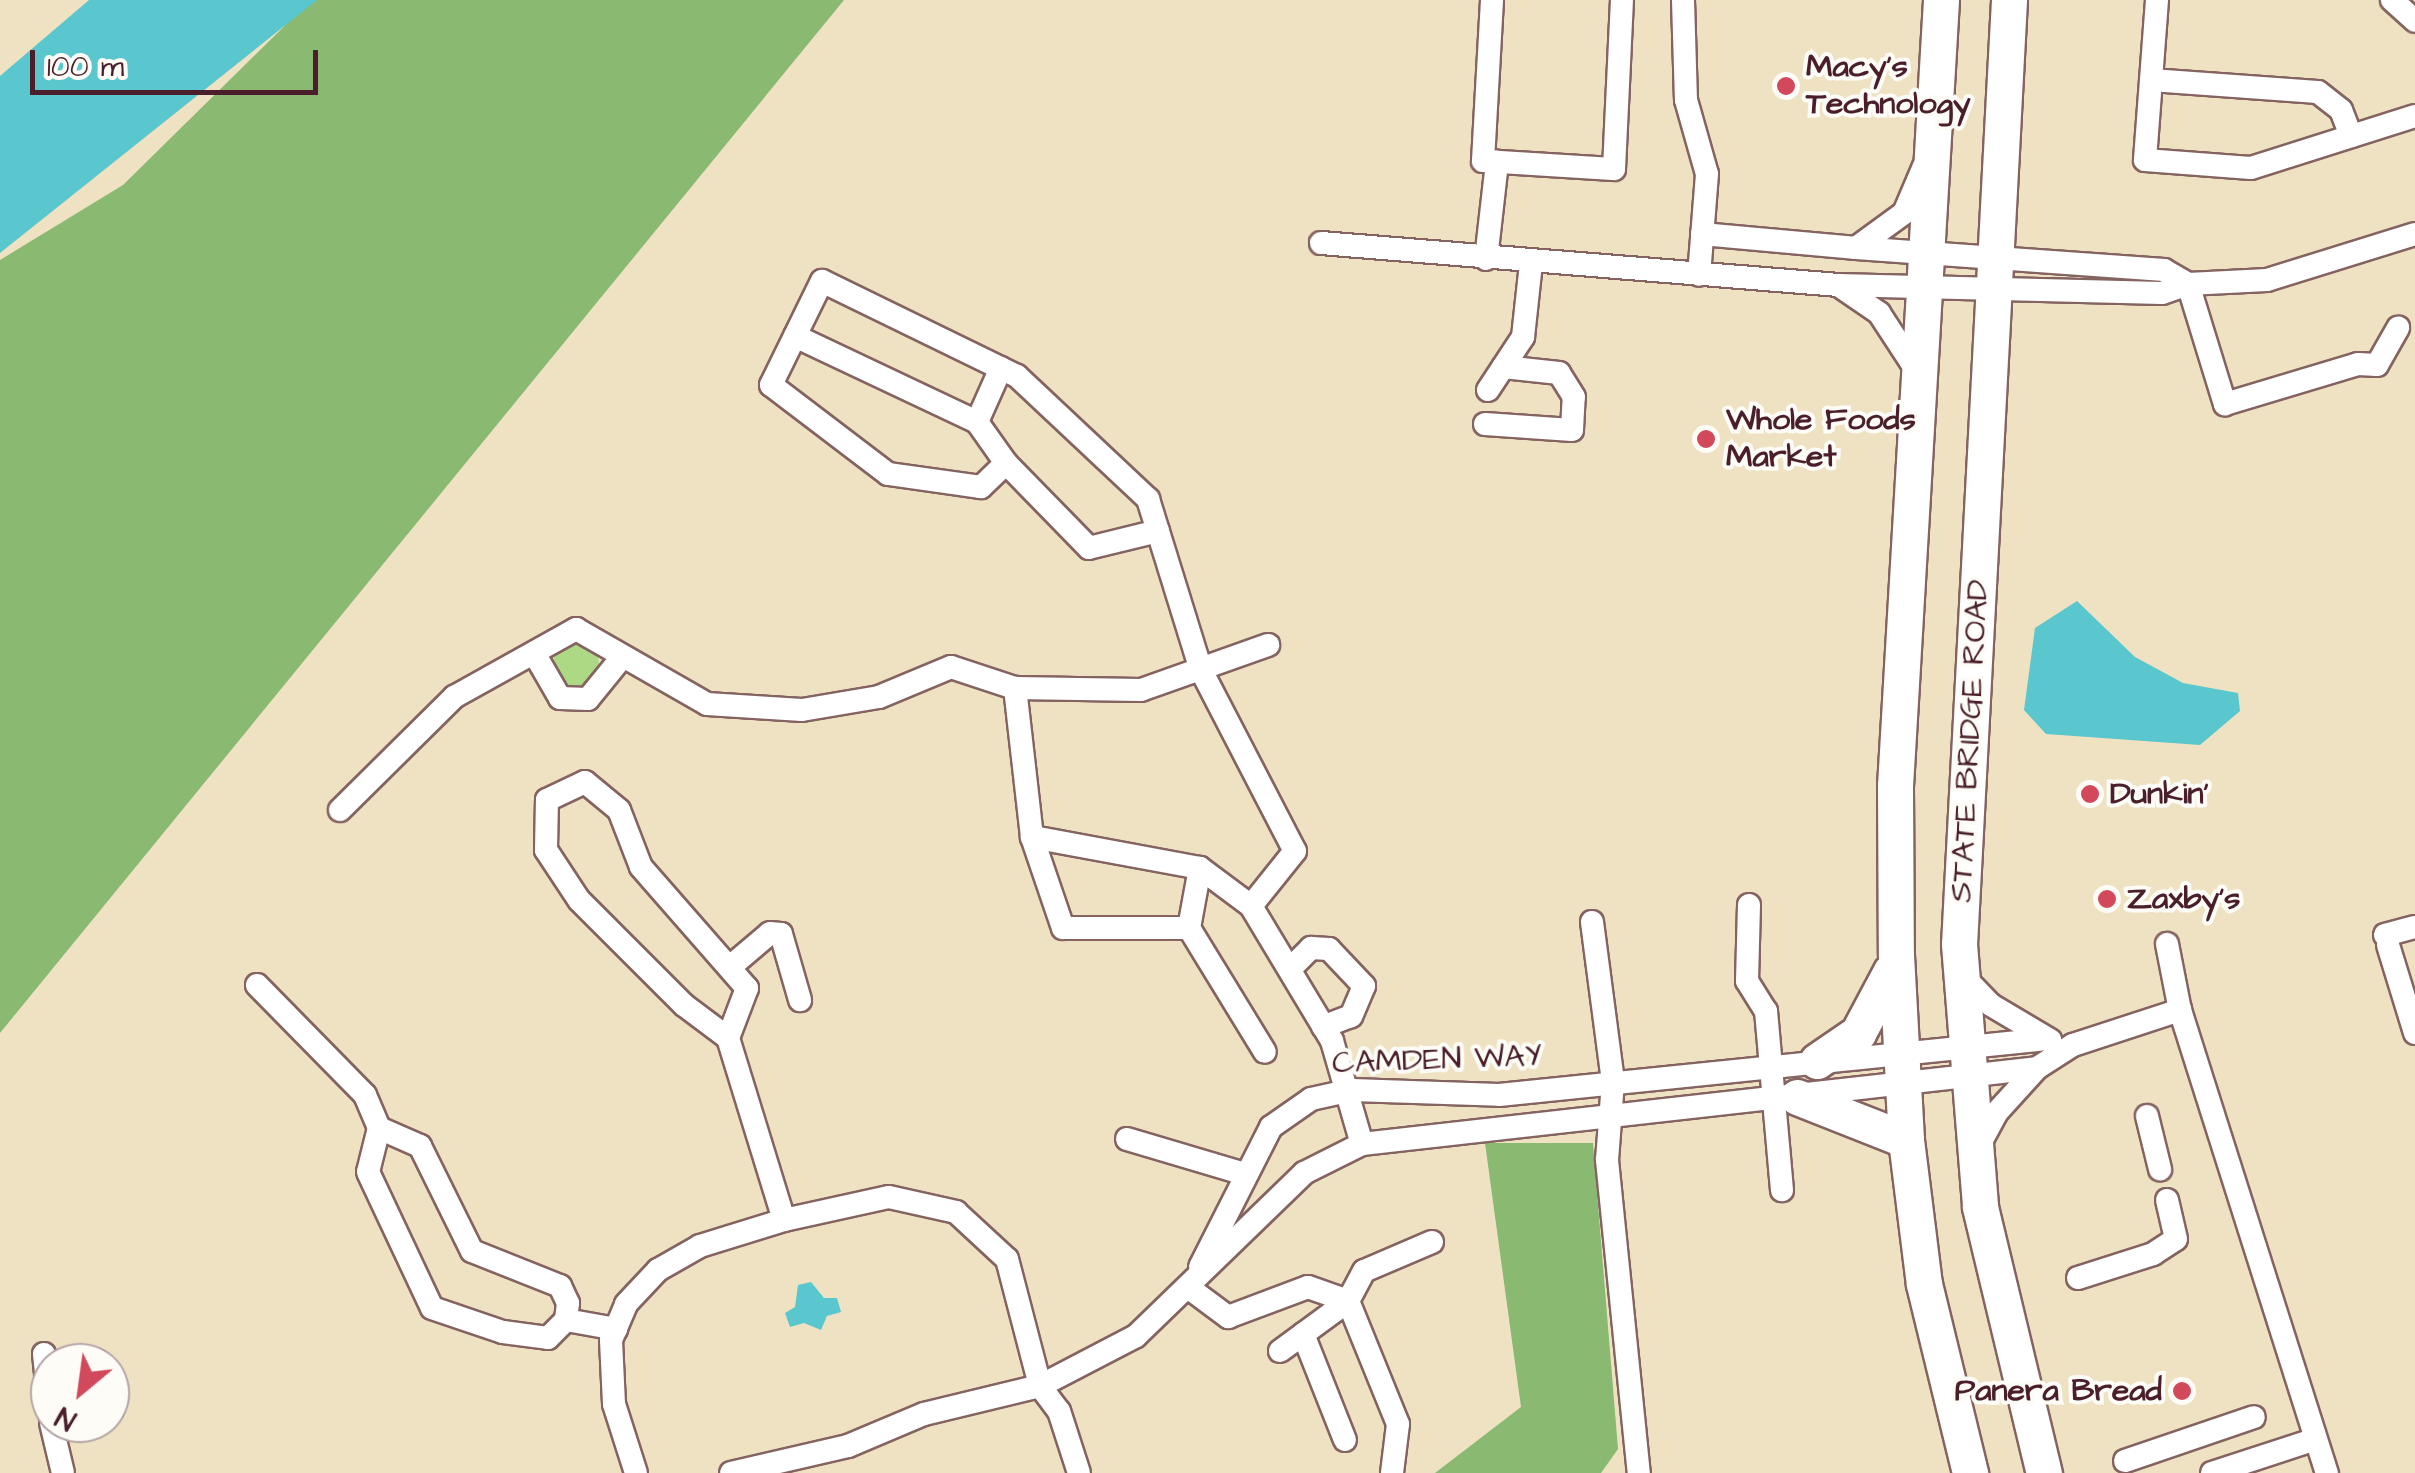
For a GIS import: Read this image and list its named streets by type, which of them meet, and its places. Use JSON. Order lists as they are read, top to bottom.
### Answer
{
  "streets": {
    "highway": ["STATE BRIDGE ROAD"],
    "street": ["CAMDEN WAY"]
  },
  "crossings": [
    ["STATE BRIDGE ROAD", "CAMDEN WAY"]
  ],
  "places": [
    "Macy's Technology",
    "Whole Foods Market",
    "Dunkin'",
    "Zaxby's",
    "Panera Bread"
  ],
  "scale_bar": "100 m",
  "north": "bottom left"
}
